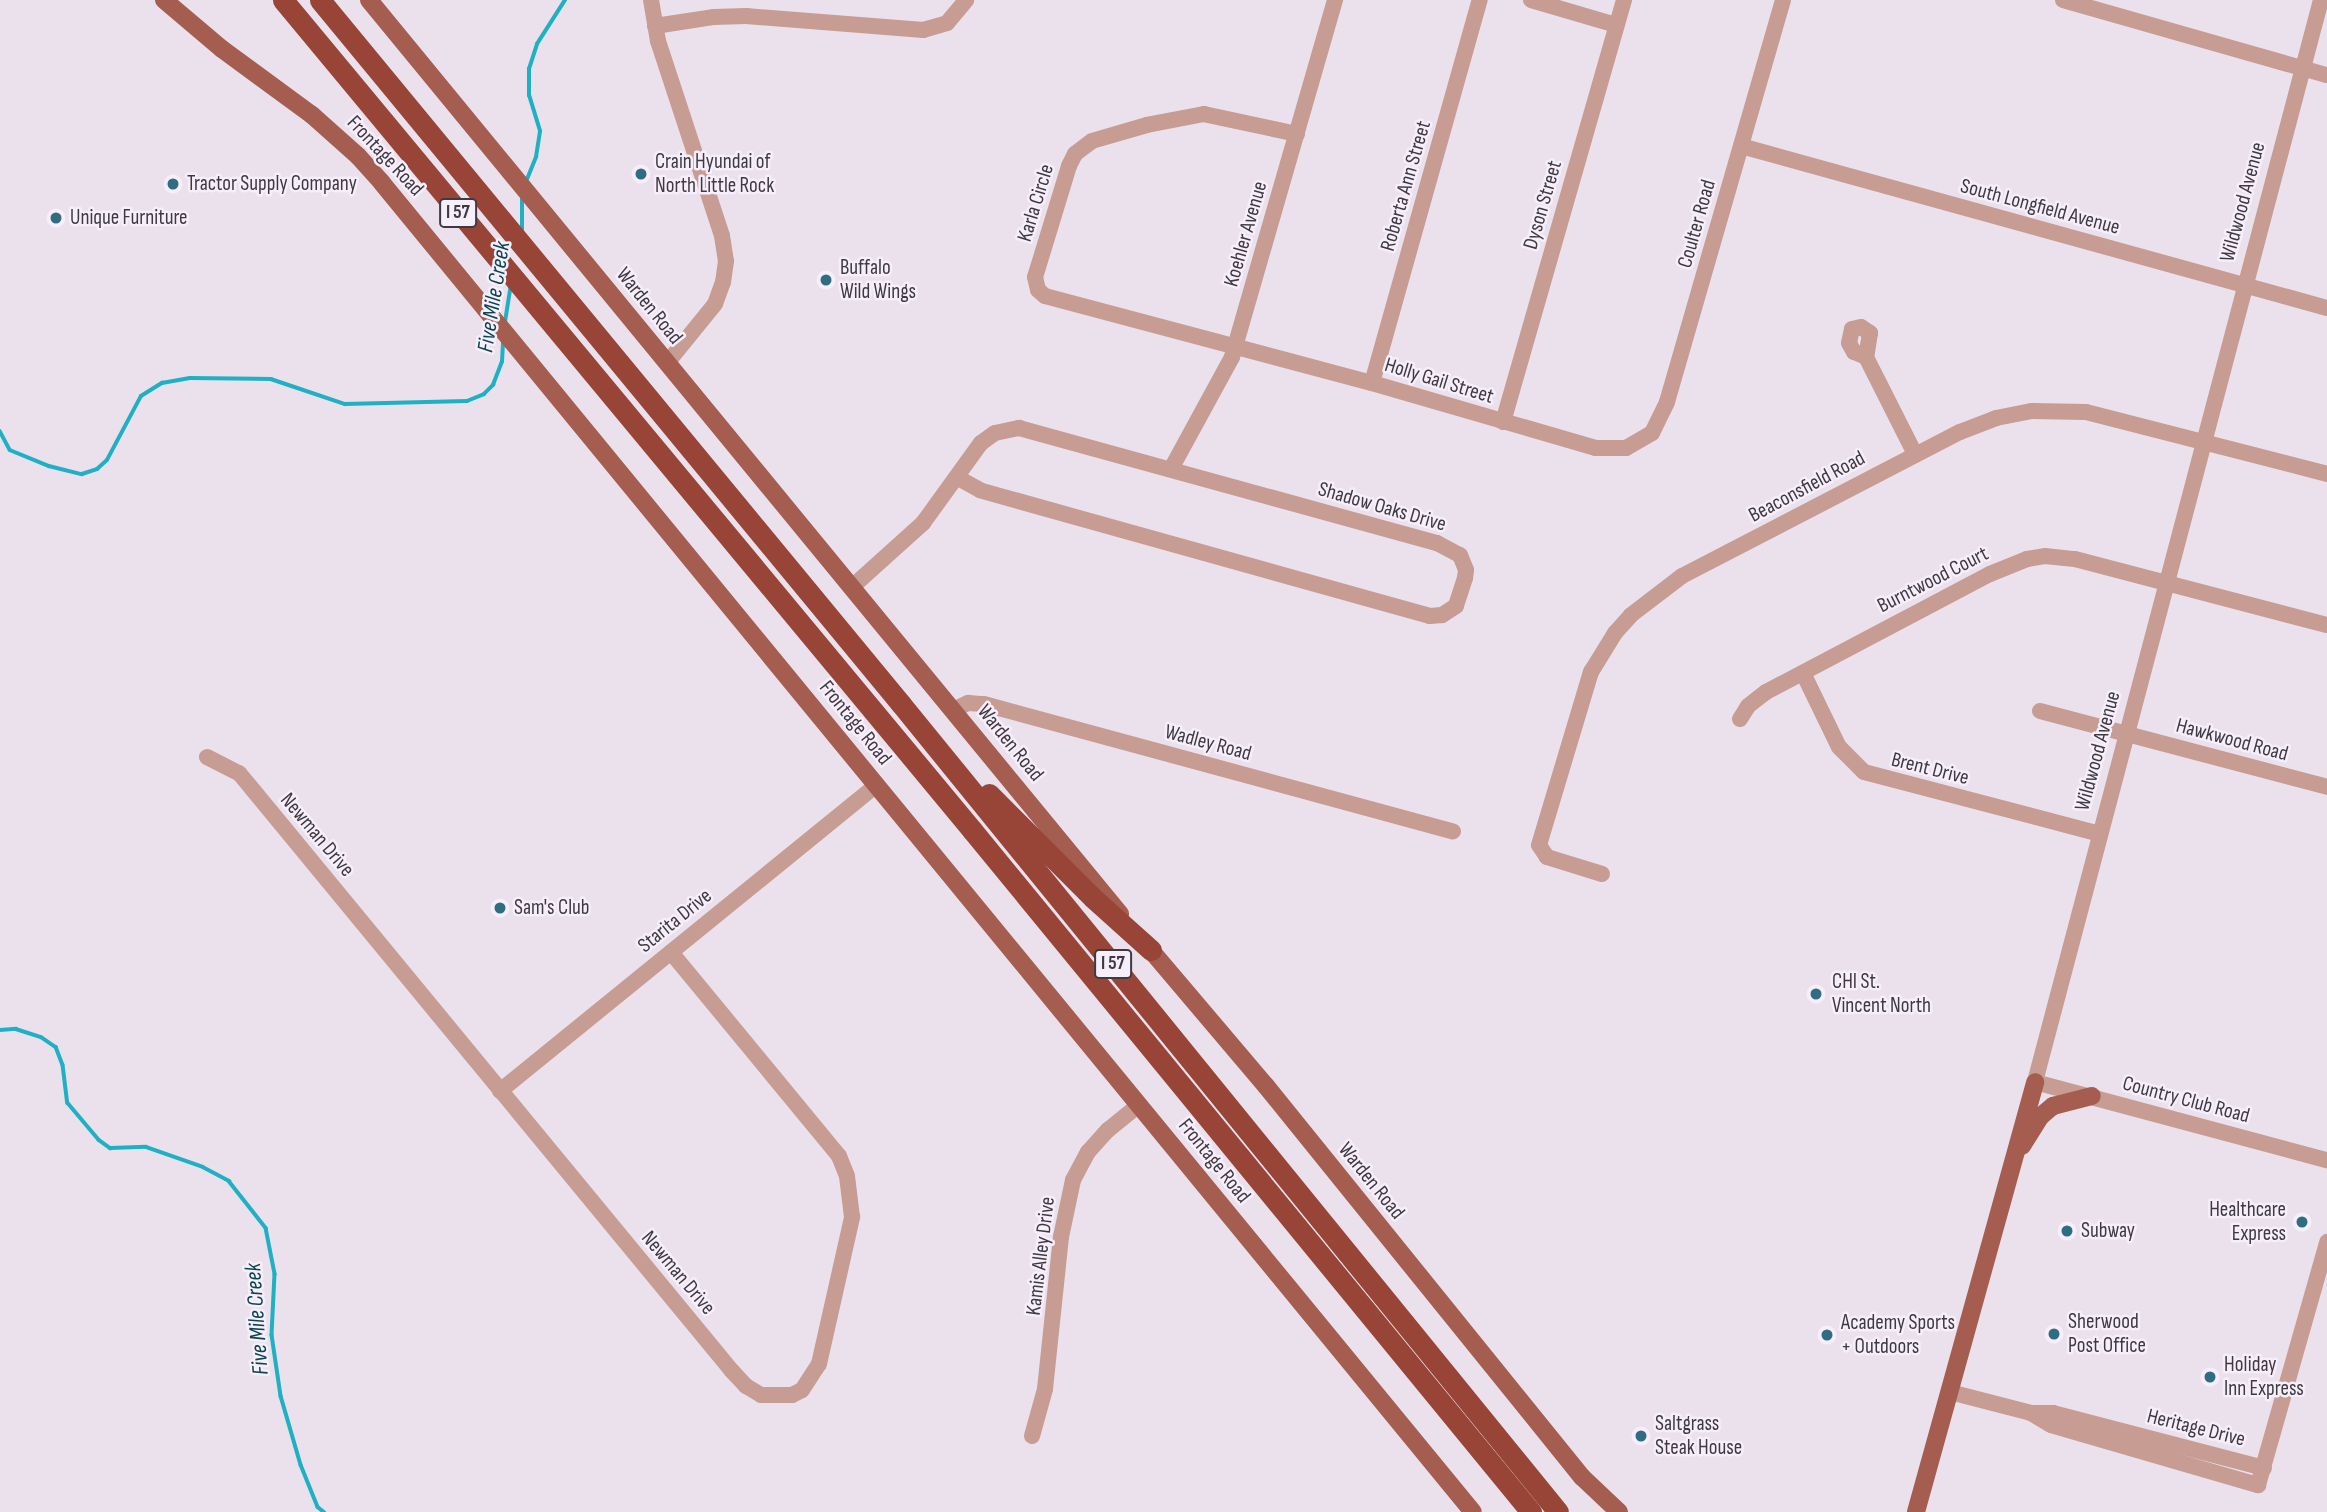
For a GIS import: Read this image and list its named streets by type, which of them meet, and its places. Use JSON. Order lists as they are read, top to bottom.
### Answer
{
  "streets": {
    "highway": ["I 57"],
    "main road": ["Frontage Road", "Wildwood Avenue", "Warden Road"],
    "street": [
      "Roberta Ann Street",
      "Karla Circle",
      "Dyson Street",
      "South Longfield Avenue",
      "Coulter Road",
      "Koehler Avenue",
      "Holly Gail Street",
      "Beaconsfield Road",
      "Shadow Oaks Drive",
      "Burntwood Court",
      "Hawkwood Road",
      "Wadley Road",
      "Brent Drive",
      "Newman Drive",
      "Starita Drive",
      "Country Club Road",
      "Kamis Alley Drive",
      "Heritage Drive"
    ]
  },
  "crossings": [
    ["Frontage Road", "Starita Drive"],
    ["Frontage Road", "Kamis Alley Drive"],
    ["Roberta Ann Street", "Holly Gail Street"],
    ["Wildwood Avenue", "South Longfield Avenue"],
    ["Wildwood Avenue", "Beaconsfield Road"],
    ["Wildwood Avenue", "Burntwood Court"],
    ["Wildwood Avenue", "Hawkwood Road"],
    ["Wildwood Avenue", "Brent Drive"],
    ["Wildwood Avenue", "Country Club Road"],
    ["Wildwood Avenue", "Heritage Drive"],
    ["Karla Circle", "Koehler Avenue"],
    ["Karla Circle", "Holly Gail Street"],
    ["Dyson Street", "Holly Gail Street"],
    ["South Longfield Avenue", "Coulter Road"],
    ["Coulter Road", "Holly Gail Street"],
    ["Koehler Avenue", "Holly Gail Street"],
    ["Koehler Avenue", "Shadow Oaks Drive"],
    ["Warden Road", "Shadow Oaks Drive"],
    ["Warden Road", "Wadley Road"],
    ["Burntwood Court", "Brent Drive"],
    ["Newman Drive", "Starita Drive"]
  ],
  "water": ["Five Mile Creek"],
  "places": [
    "Crain Hyundai of North Little Rock",
    "Tractor Supply Company",
    "Unique Furniture",
    "Buffalo Wild Wings",
    "Sam's Club",
    "CHI St. Vincent North",
    "Healthcare Express",
    "Subway",
    "Sherwood Post Office",
    "Academy Sports + Outdoors",
    "Holiday Inn Express",
    "Saltgrass Steak House"
  ]
}
